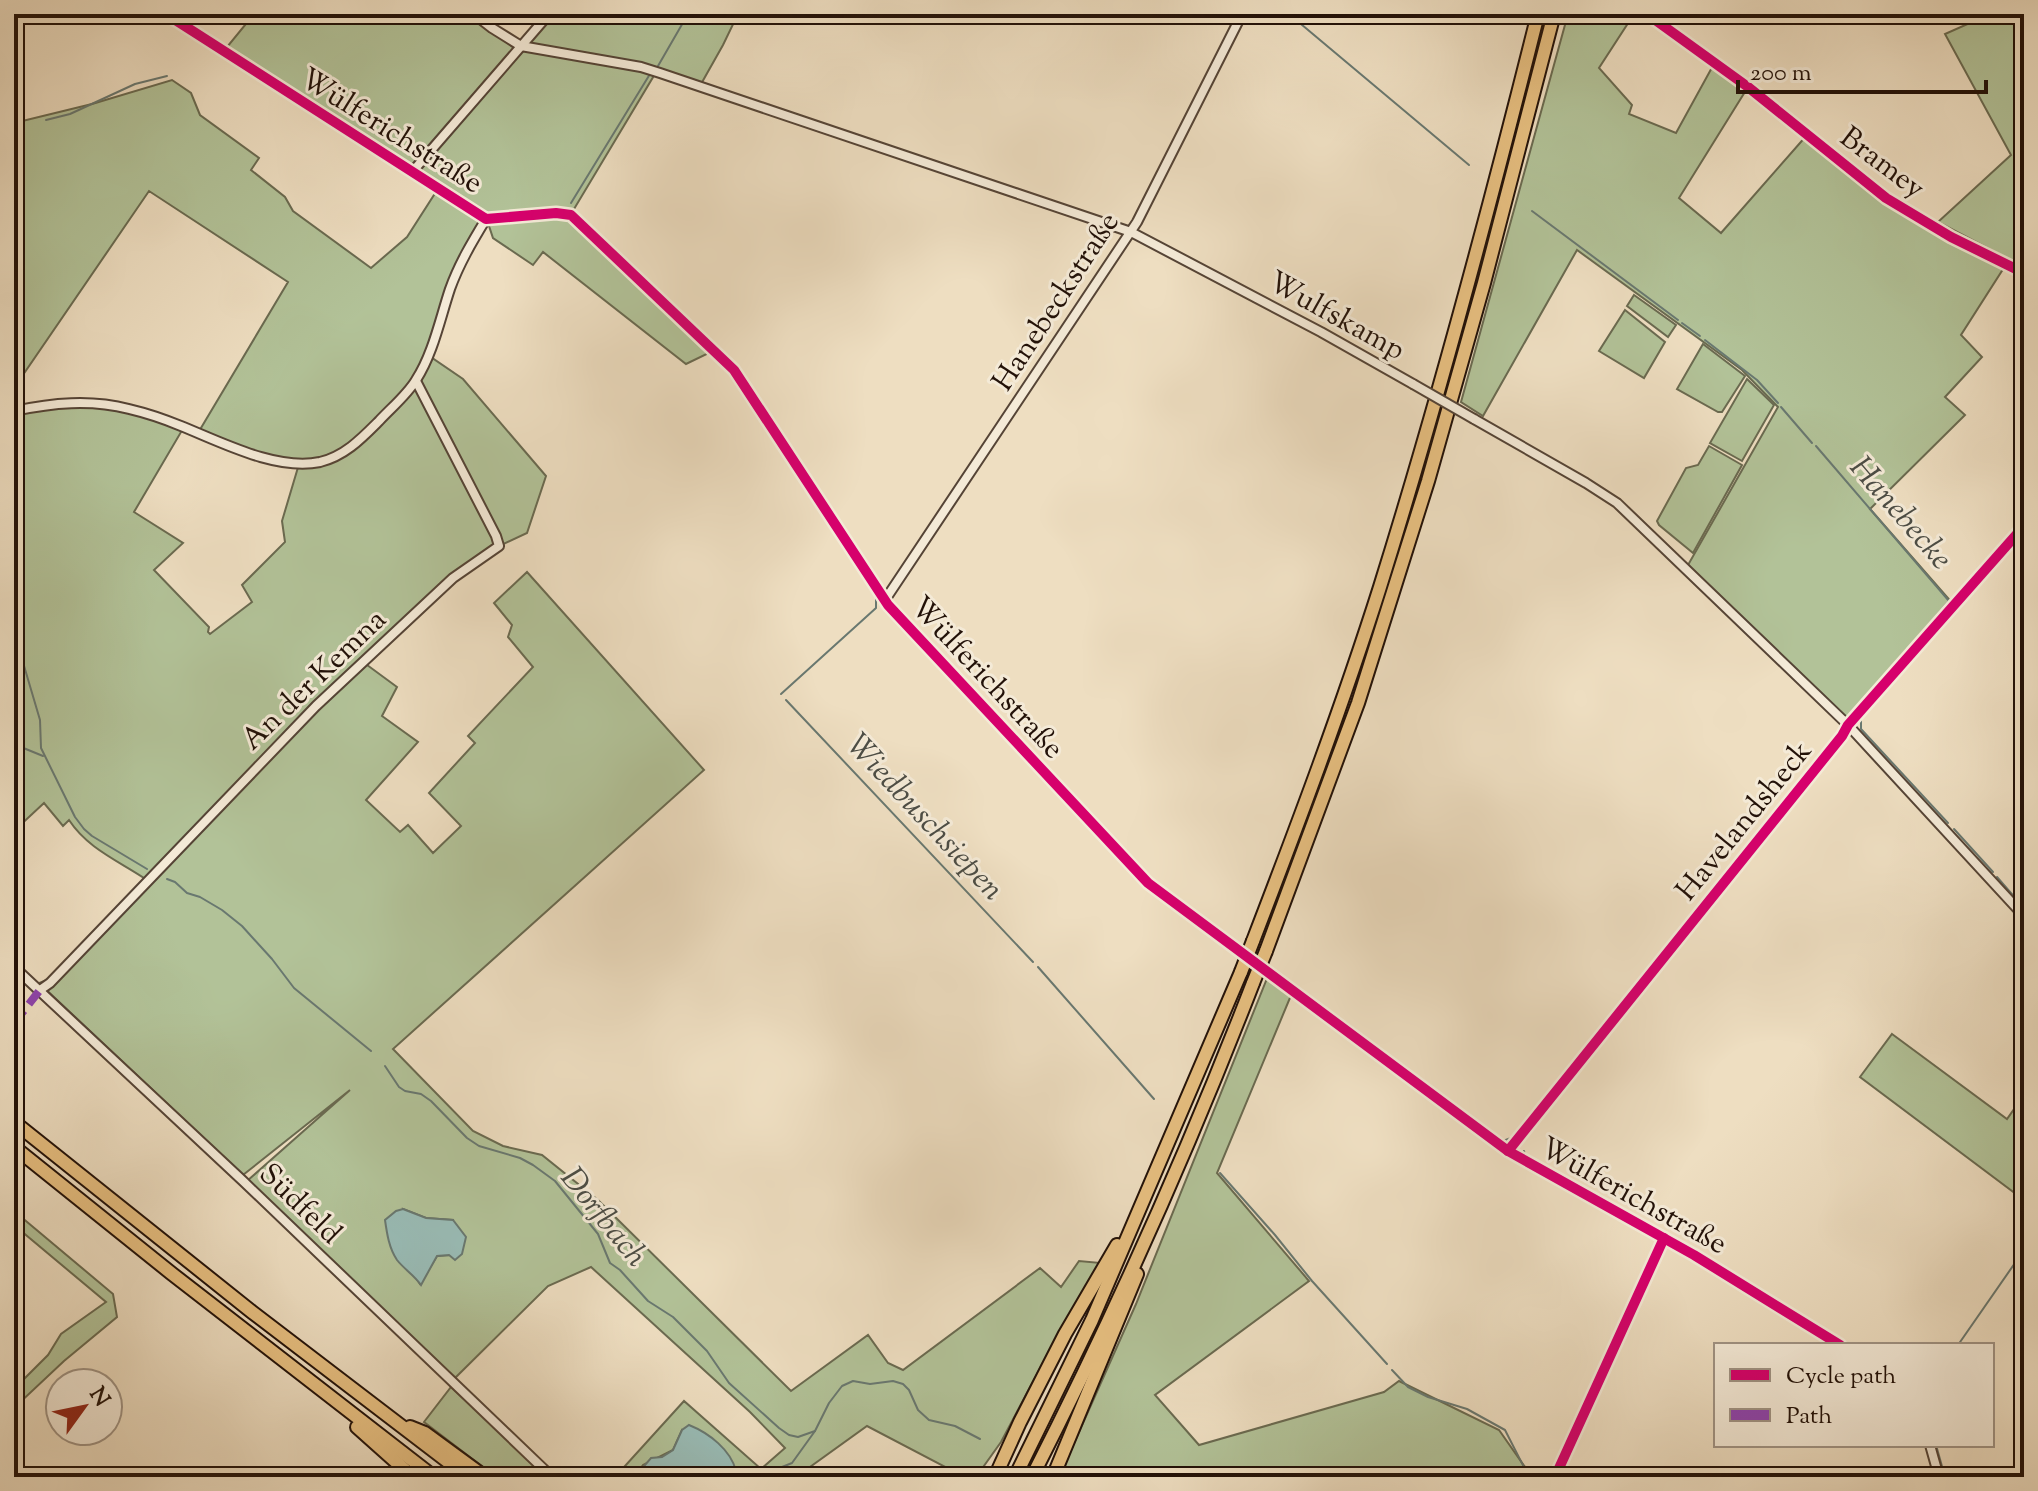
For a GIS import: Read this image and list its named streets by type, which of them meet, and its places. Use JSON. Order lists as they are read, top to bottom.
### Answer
{
  "streets": {
    "street": [
      "Wülferichstraße",
      "Bramey",
      "Hanebeckstraße",
      "Wulfskamp",
      "An der Kemna",
      "Havelandsheck",
      "Südfeld"
    ]
  },
  "crossings": [
    ["Wülferichstraße", "Hanebeckstraße"],
    ["Wülferichstraße", "Havelandsheck"],
    ["Hanebeckstraße", "Wulfskamp"],
    ["Wulfskamp", "Havelandsheck"],
    ["An der Kemna", "Südfeld"]
  ],
  "water": ["Hanebecke", "Wiedbuschsiepen", "Dorfbach"],
  "legend": ["Cycle path", "Path"],
  "scale_bar": "200 m",
  "north": "top right"
}
